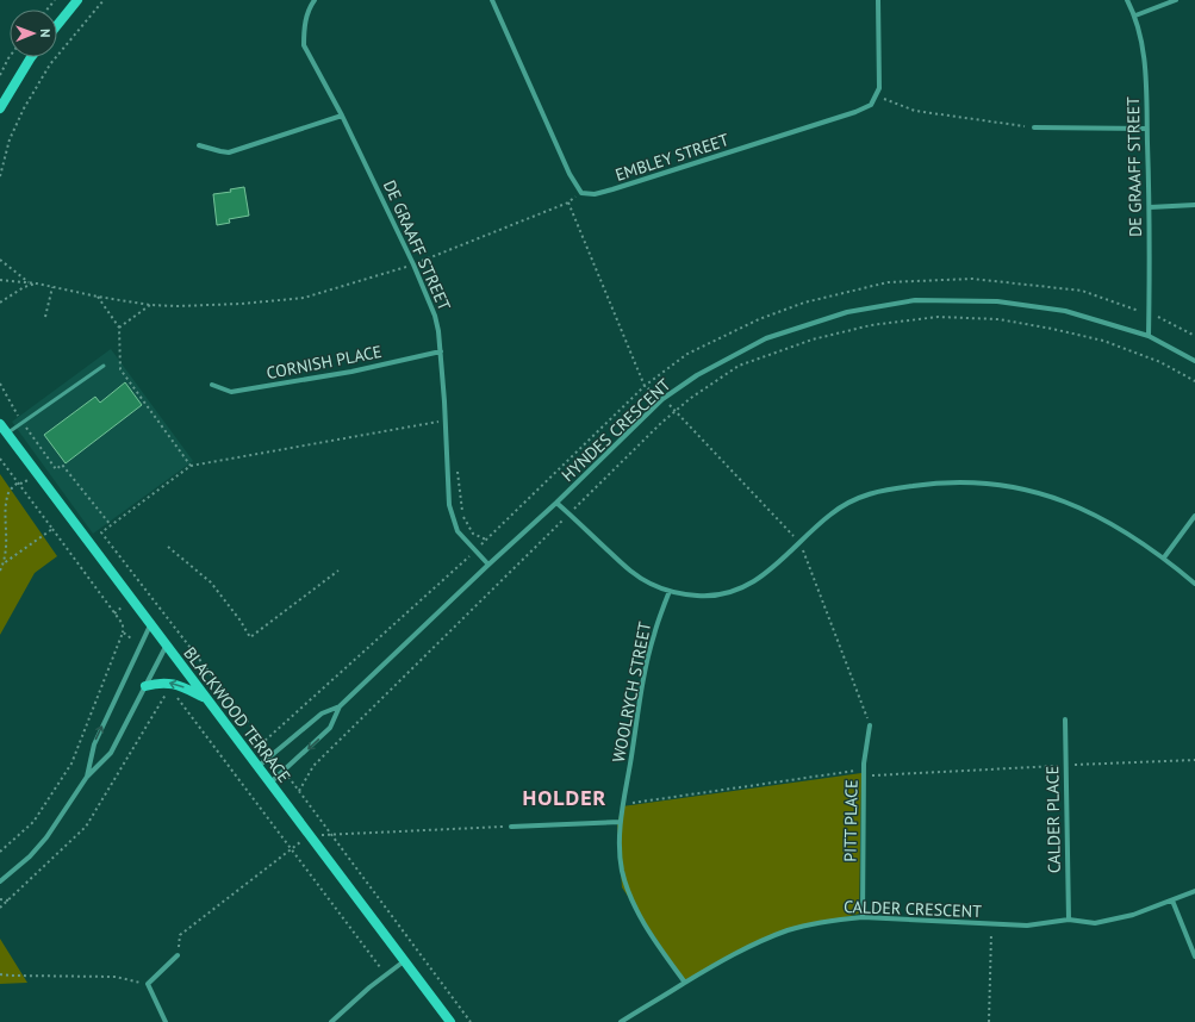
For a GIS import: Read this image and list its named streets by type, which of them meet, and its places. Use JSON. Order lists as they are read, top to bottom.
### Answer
{
  "streets": {
    "street": [
      "EMBLEY STREET",
      "DE GRAAFF STREET",
      "CORNISH PLACE",
      "HYNDES CRESCENT",
      "WOOLRYCH STREET",
      "BLACKWOOD TERRACE",
      "CALDER PLACE",
      "PITT PLACE",
      "CALDER CRESCENT"
    ]
  },
  "crossings": [
    ["DE GRAAFF STREET", "CORNISH PLACE"],
    ["DE GRAAFF STREET", "HYNDES CRESCENT"],
    ["HYNDES CRESCENT", "BLACKWOOD TERRACE"],
    ["WOOLRYCH STREET", "CALDER CRESCENT"],
    ["CALDER PLACE", "CALDER CRESCENT"],
    ["PITT PLACE", "CALDER CRESCENT"]
  ],
  "districts": ["HOLDER"],
  "north": "right"
}
